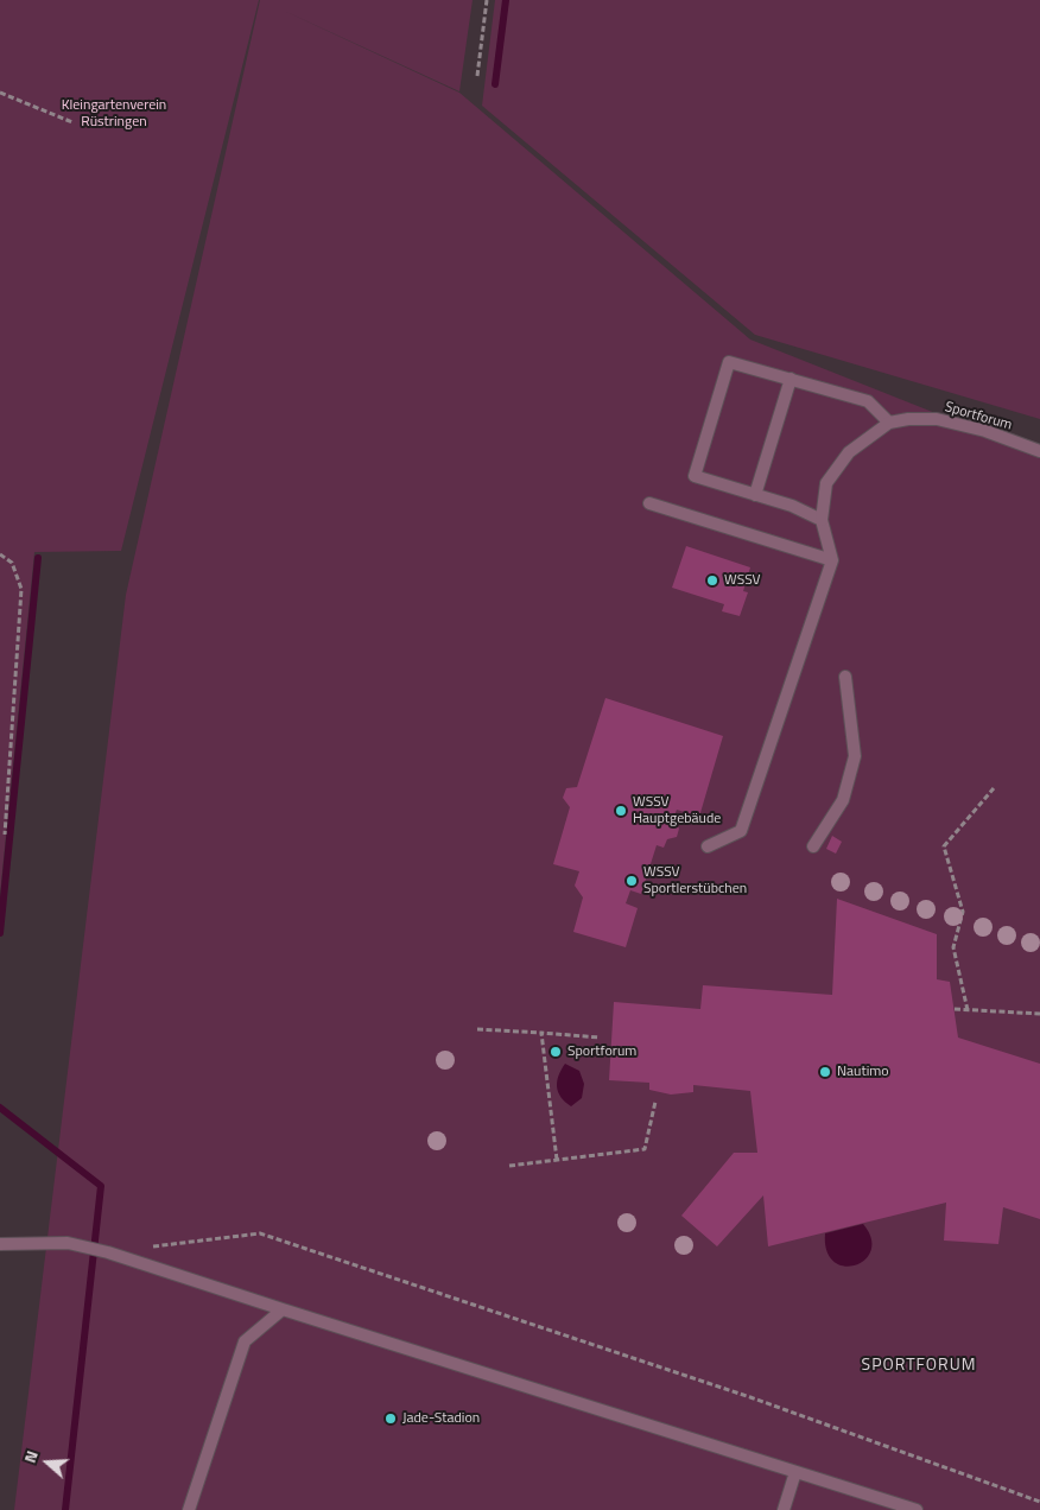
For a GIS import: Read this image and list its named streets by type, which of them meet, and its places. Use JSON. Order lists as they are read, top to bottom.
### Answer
{
  "streets": {
    "street": ["Sportforum"]
  },
  "districts": ["SPORTFORUM"],
  "parks": ["Kleingartenverein Rüstringen"],
  "places": [
    "WSSV",
    "WSSV Hauptgebäude",
    "WSSV Sportlerstübchen",
    "Sportforum",
    "Nautimo",
    "Jade-Stadion"
  ],
  "north": "left"
}
